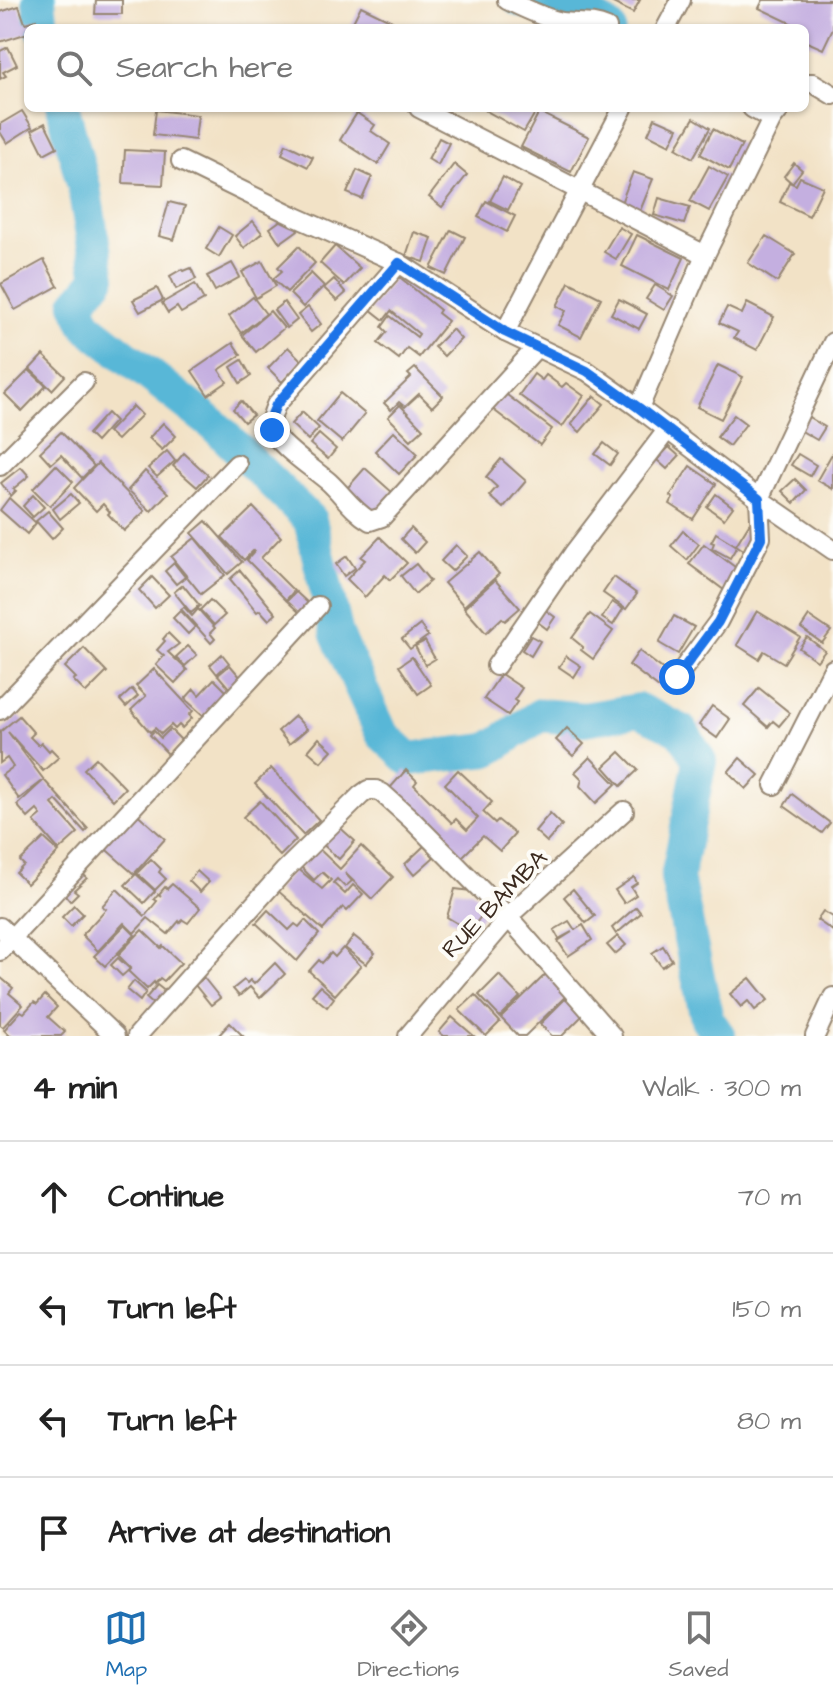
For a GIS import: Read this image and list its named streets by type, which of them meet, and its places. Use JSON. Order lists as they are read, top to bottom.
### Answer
{
  "streets": {
    "street": ["RUE BAMBA"]
  },
  "page": {
    "search": "Search here",
    "heading": ["4 min", "Walk · 300 m"],
    "list": [
      ["Continue", "70 m"],
      ["Turn left", "150 m"],
      ["Turn left", "80 m"],
      "Arrive at destination"
    ],
    "nav": ["Map", "Directions", "Saved"]
  }
}
